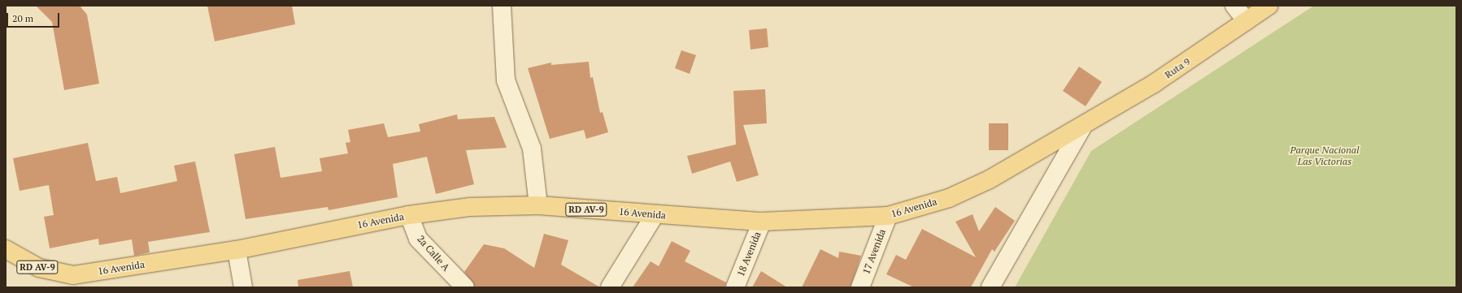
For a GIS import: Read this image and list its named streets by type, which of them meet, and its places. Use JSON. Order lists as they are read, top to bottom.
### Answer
{
  "streets": {
    "main road": ["Ruta 9", "16 Avenida", "RD AV-9"],
    "street": ["17 Avenida", "2a Calle A", "18 Avenida"]
  },
  "crossings": [
    ["Ruta 9", "16 Avenida"],
    ["16 Avenida", "17 Avenida"],
    ["16 Avenida", "2a Calle A"],
    ["16 Avenida", "18 Avenida"]
  ],
  "parks": ["Parque Nacional Las Victorias"],
  "scale_bar": "20 m"
}
